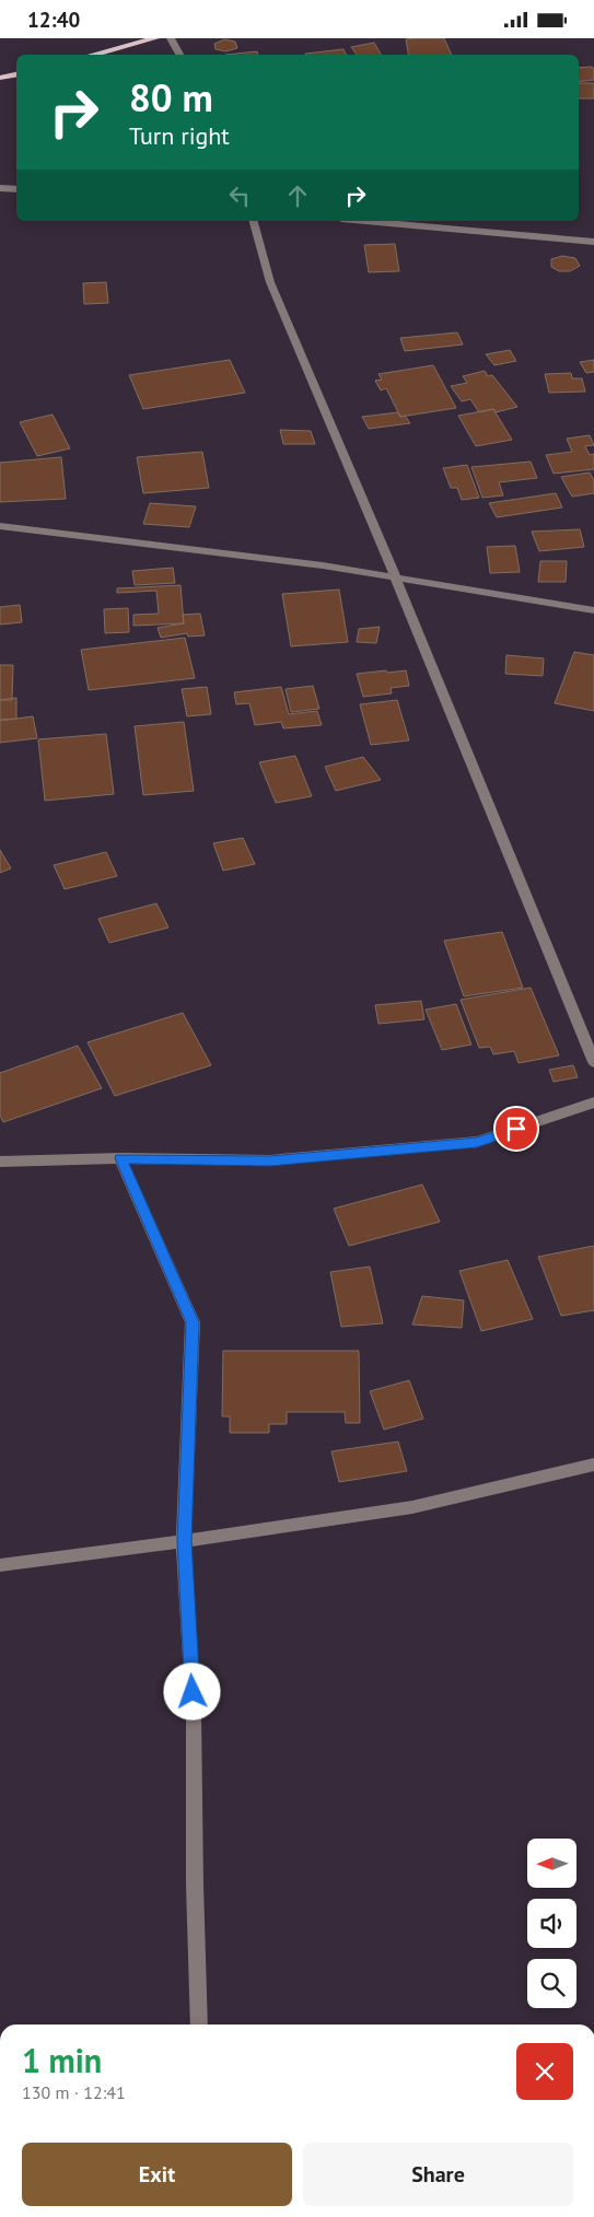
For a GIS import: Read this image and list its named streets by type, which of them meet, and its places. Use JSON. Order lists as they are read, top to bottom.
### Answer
{
  "north": "left",
  "page": {
    "status": "12:40",
    "turn": ["80 m", "Turn right"],
    "heading": ["1 min", "130 m · 12:41"],
    "buttons": ["Exit", "Share"]
  }
}
